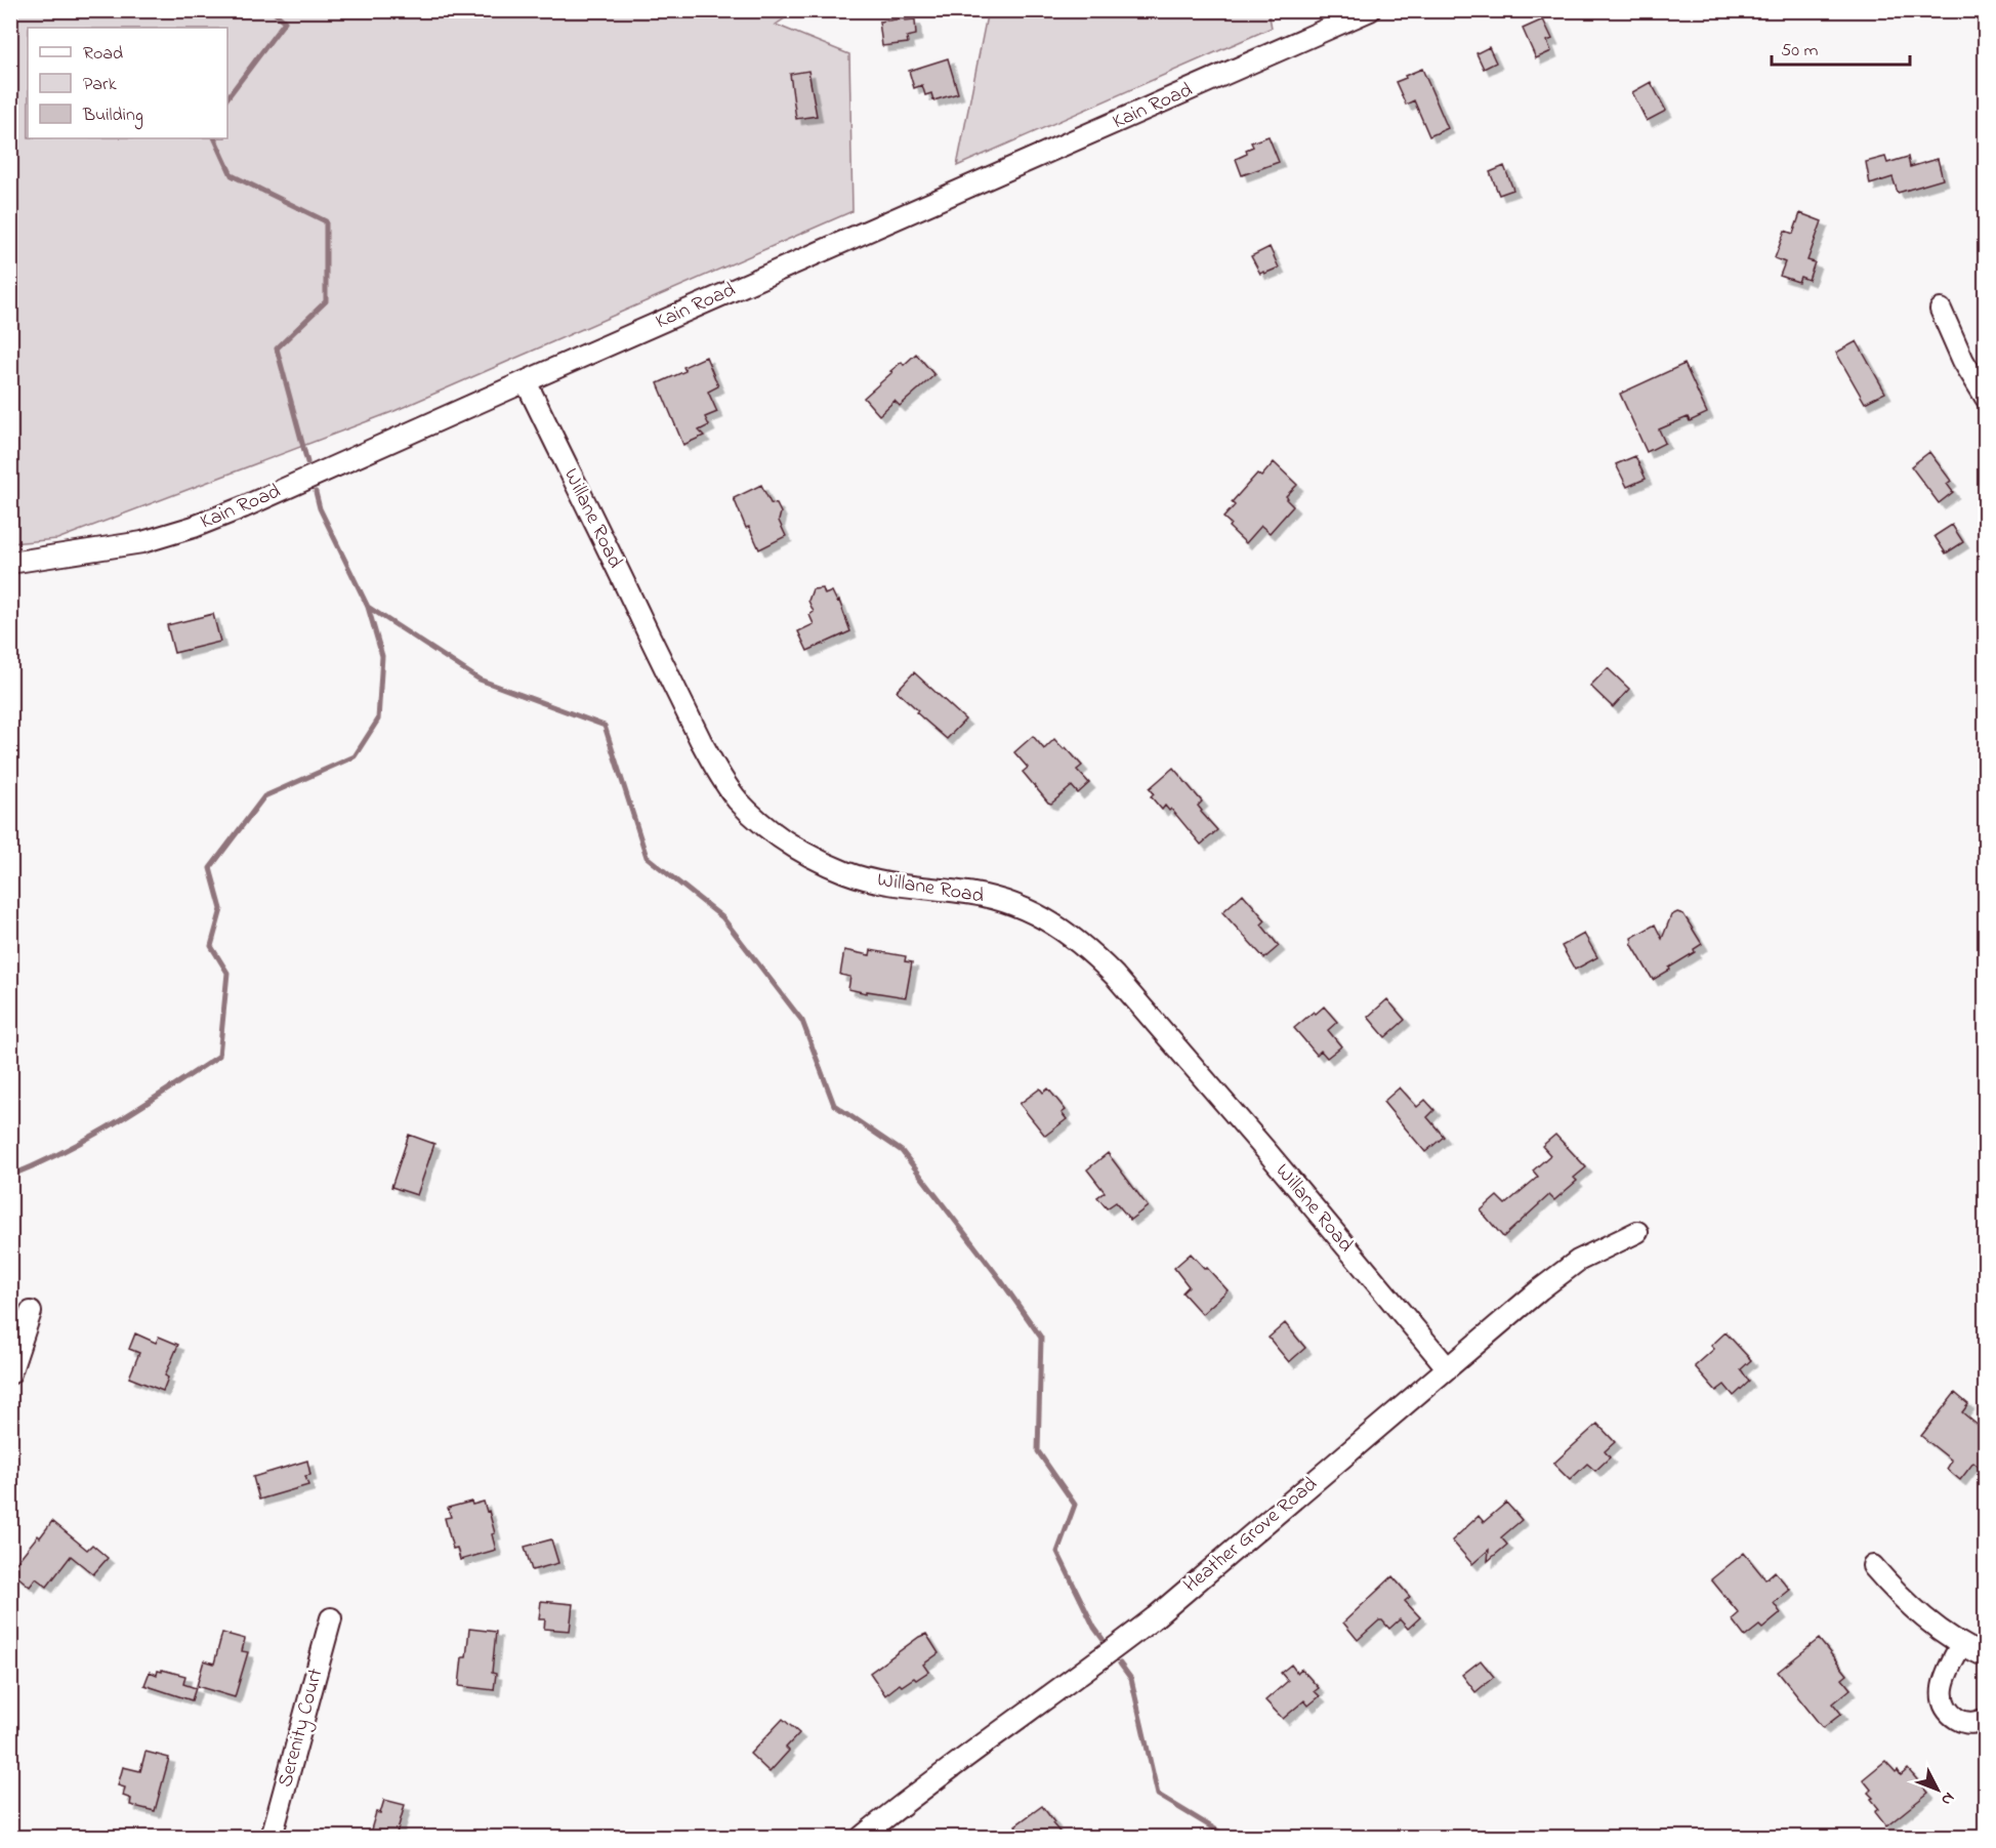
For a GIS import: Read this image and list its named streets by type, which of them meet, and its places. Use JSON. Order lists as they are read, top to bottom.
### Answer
{
  "streets": {
    "street": [
      "Kain Road",
      "Willane Road",
      "Heather Grove Road",
      "Serenity Court"
    ]
  },
  "crossings": [
    ["Kain Road", "Willane Road"],
    ["Willane Road", "Heather Grove Road"]
  ],
  "legend": ["Road", "Park", "Building"],
  "scale_bar": "50 m",
  "north": "bottom right"
}
